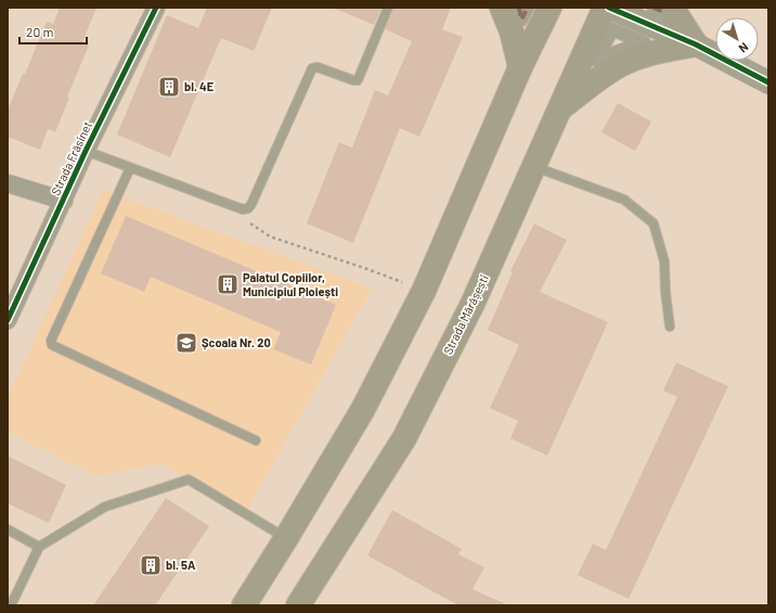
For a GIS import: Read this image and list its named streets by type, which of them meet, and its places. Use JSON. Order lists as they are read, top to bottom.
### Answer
{
  "streets": {
    "main road": ["Strada Mărășești"],
    "street": ["Strada Frăsinet"]
  },
  "places": {
    "building": ["bl. 4E", "Palatul Copiilor, Municipiul Ploiești", "bl. 5A"],
    "school or university": ["Școala Nr. 20"]
  },
  "scale_bar": "20 m",
  "north": "bottom right"
}
